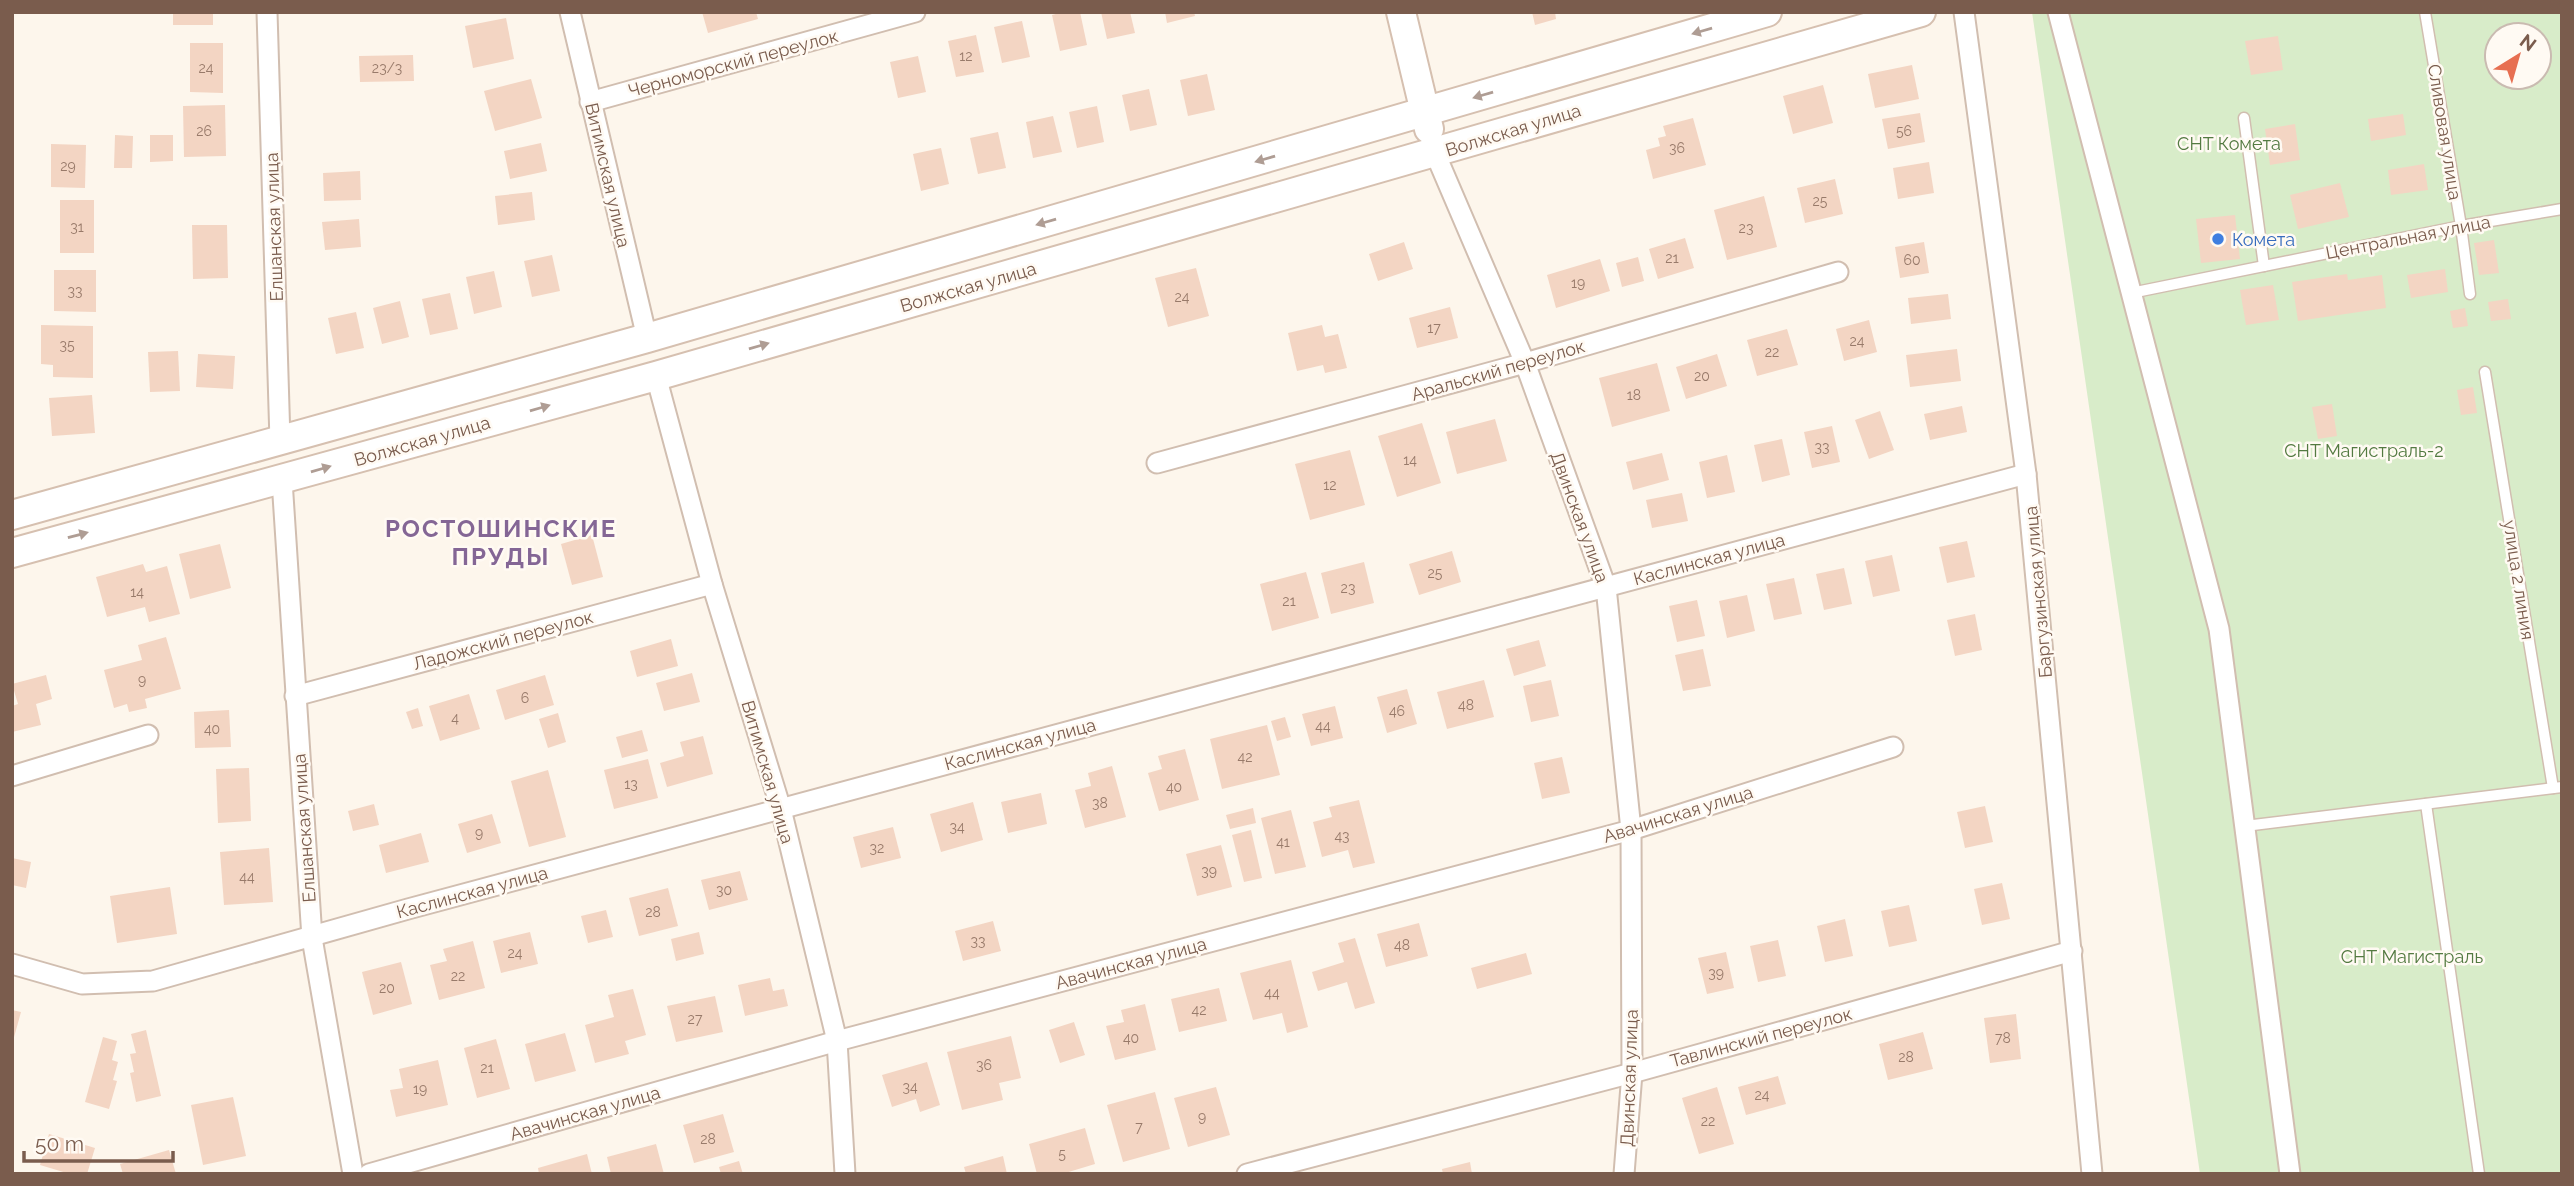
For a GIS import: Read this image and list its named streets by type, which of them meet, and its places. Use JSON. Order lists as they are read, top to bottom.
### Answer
{
  "streets": {
    "street": [
      "Черноморский переулок",
      "Волжская улица",
      "Витимская улица",
      "Елшанская улица",
      "Аральский переулок",
      "Двинская улица",
      "Каслинская улица",
      "Баргузинская улица",
      "Ладожский переулок",
      "Авачинская улица",
      "Тавлинский переулок"
    ],
    "lane": ["Сливовая улица", "Центральная улица", "улица 2 линия"]
  },
  "crossings": [
    ["Черноморский переулок", "Витимская улица"],
    ["Волжская улица", "Витимская улица"],
    ["Волжская улица", "Елшанская улица"],
    ["Волжская улица", "Двинская улица"],
    ["Сливовая улица", "Центральная улица"],
    ["Витимская улица", "Каслинская улица"],
    ["Витимская улица", "Ладожский переулок"],
    ["Витимская улица", "Авачинская улица"],
    ["Елшанская улица", "Каслинская улица"],
    ["Елшанская улица", "Ладожский переулок"],
    ["Аральский переулок", "Двинская улица"],
    ["Двинская улица", "Каслинская улица"],
    ["Двинская улица", "Авачинская улица"],
    ["Двинская улица", "Тавлинский переулок"],
    ["Каслинская улица", "Баргузинская улица"],
    ["Баргузинская улица", "Тавлинский переулок"]
  ],
  "districts": ["РОСТОШИНСКИЕ ПРУДЫ"],
  "parks": ["СНТ Комета", "СНТ Магистраль-2", "СНТ Магистраль"],
  "places": ["Комета"],
  "house_numbers": [
    "12",
    "24",
    "23/3",
    "26",
    "56",
    "36",
    "29",
    "25",
    "31",
    "23",
    "21",
    "60",
    "19",
    "33",
    "24",
    "17",
    "24",
    "35",
    "22",
    "20",
    "18",
    "33",
    "14",
    "12",
    "25",
    "23",
    "14",
    "21",
    "9",
    "6",
    "48",
    "46",
    "4",
    "44",
    "40",
    "42",
    "13",
    "40",
    "38",
    "34",
    "9",
    "43",
    "41",
    "32",
    "39",
    "44",
    "30",
    "28",
    "33",
    "48",
    "24",
    "39",
    "22",
    "20",
    "44",
    "42",
    "27",
    "40",
    "78",
    "28",
    "36",
    "21",
    "34",
    "19",
    "24",
    "9",
    "22",
    "7",
    "28",
    "5"
  ],
  "scale_bar": "50 m",
  "north": "top right"
}
